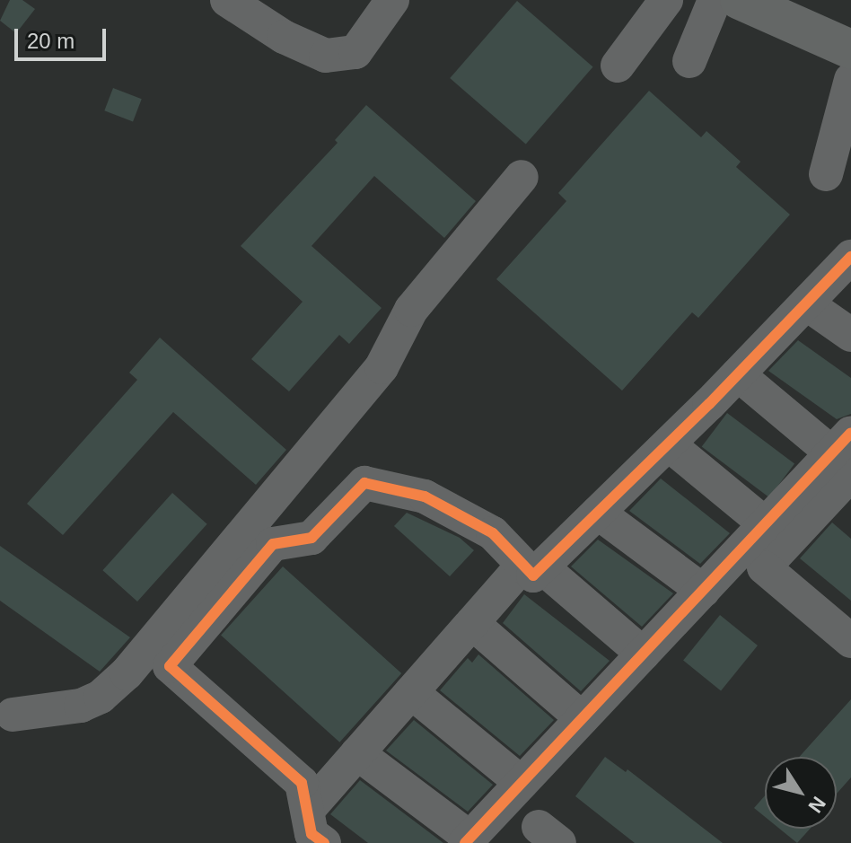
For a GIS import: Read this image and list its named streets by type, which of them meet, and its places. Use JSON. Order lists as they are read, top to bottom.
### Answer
{
  "scale_bar": "20 m",
  "north": "bottom right"
}
